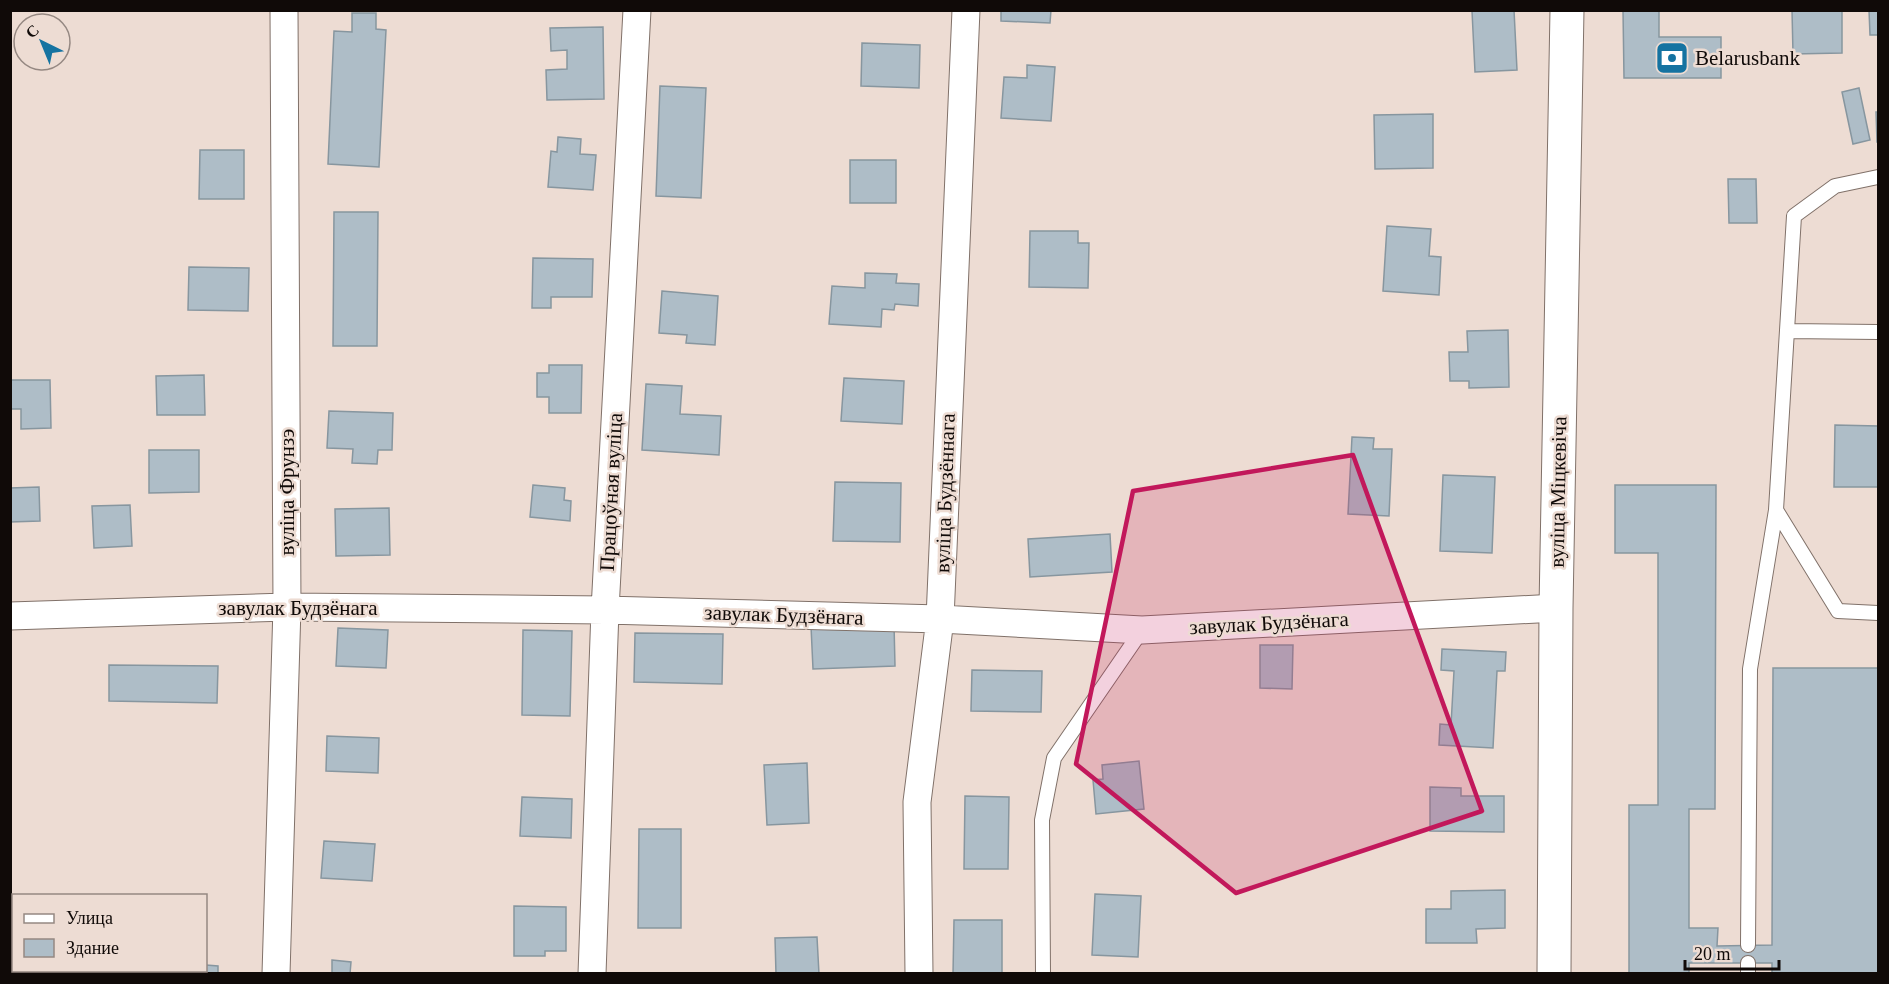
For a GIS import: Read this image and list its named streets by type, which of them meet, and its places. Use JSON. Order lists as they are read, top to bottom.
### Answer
{
  "streets": {
    "street": [
      "вуліца Фрунзэ",
      "Працоўная вуліца",
      "вуліца Міцкевіча",
      "вуліца Будзённага",
      "завулак Будзёнага"
    ]
  },
  "crossings": [
    ["вуліца Фрунзэ", "завулак Будзёнага"],
    ["Працоўная вуліца", "завулак Будзёнага"],
    ["вуліца Міцкевіча", "завулак Будзёнага"],
    ["вуліца Будзённага", "завулак Будзёнага"]
  ],
  "places": {
    "bank": ["Belarusbank"]
  },
  "legend": ["Улица", "Здание"],
  "scale_bar": "20 m",
  "north": "top left"
}
